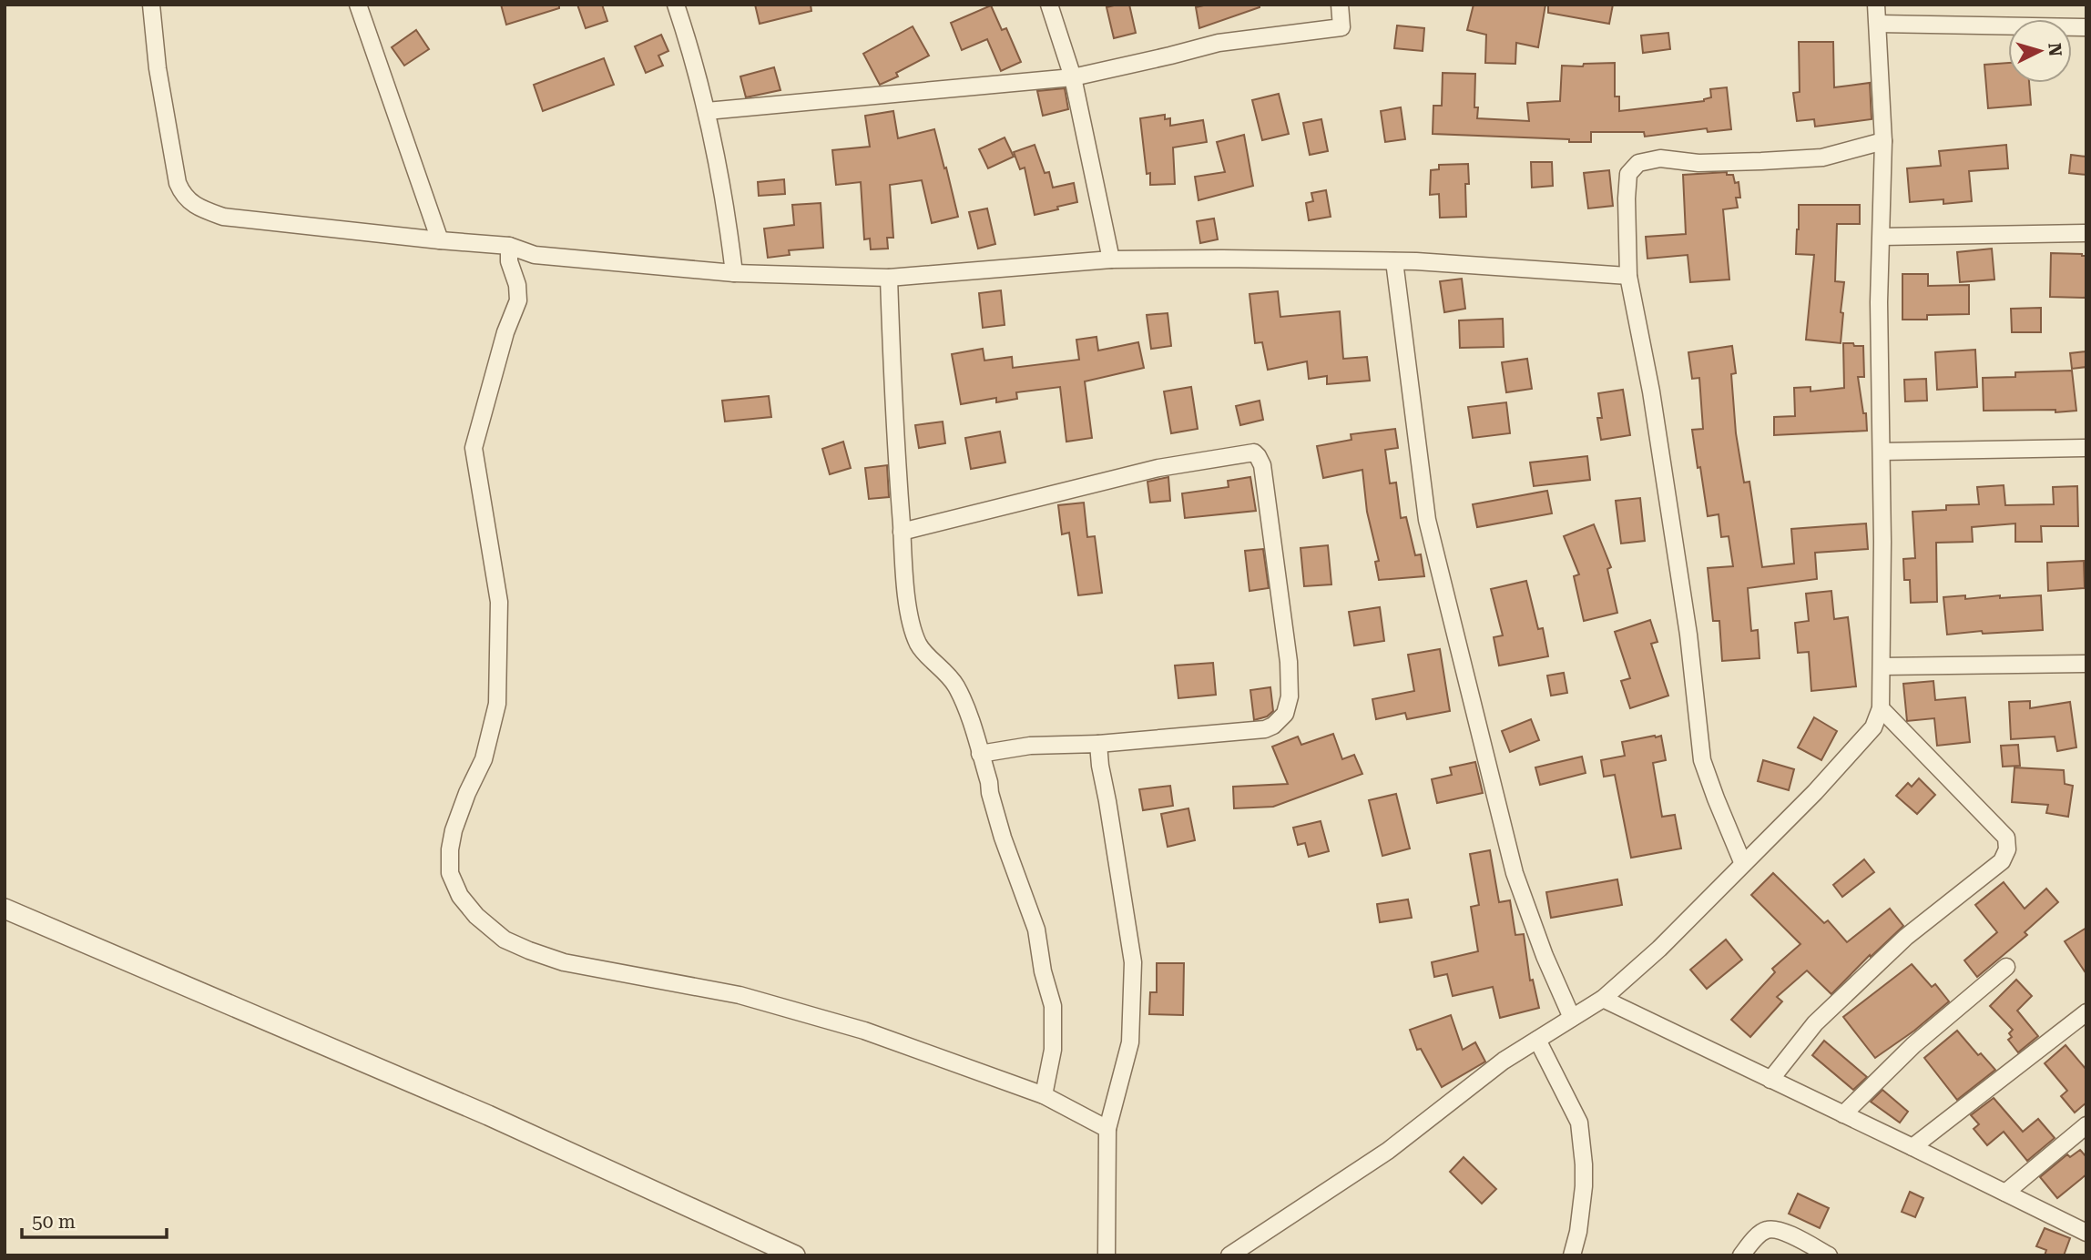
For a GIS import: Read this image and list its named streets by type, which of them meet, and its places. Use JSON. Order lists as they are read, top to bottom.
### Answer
{
  "scale_bar": "50 m",
  "north": "right"
}
